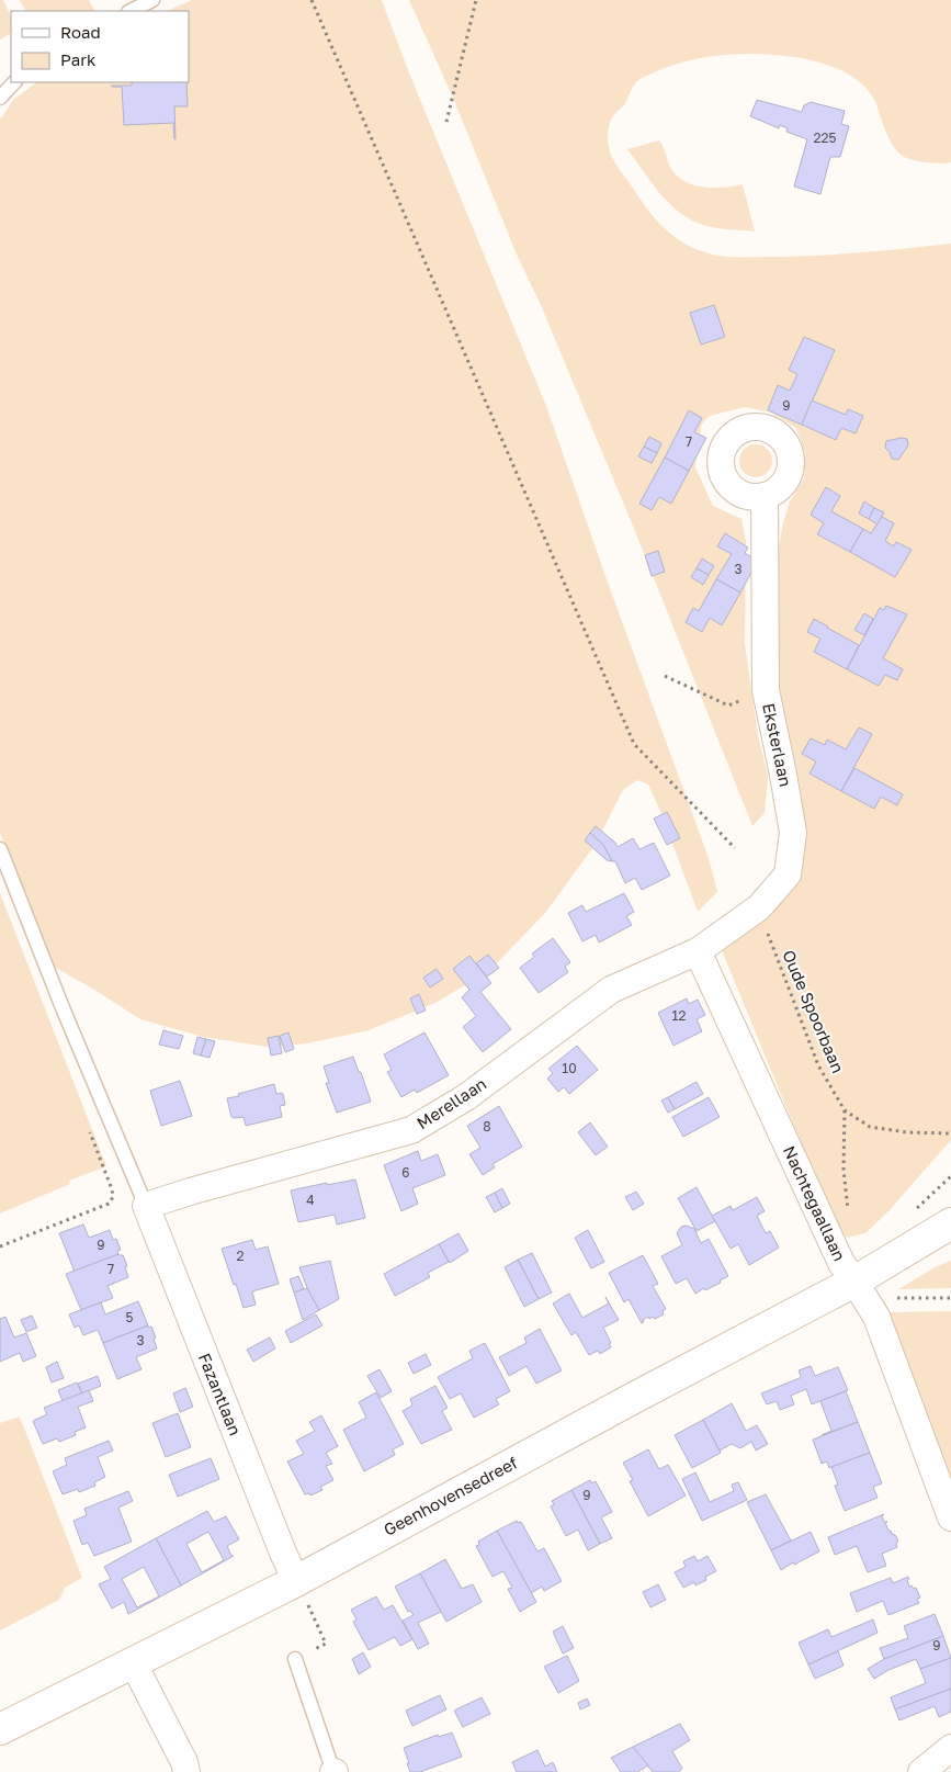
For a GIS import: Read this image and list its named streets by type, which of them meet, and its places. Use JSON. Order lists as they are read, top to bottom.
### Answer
{
  "streets": {
    "street": [
      "Eksterlaan",
      "Merellaan",
      "Nachtegaallaan",
      "Fazantlaan",
      "Geenhovensedreef"
    ],
    "path": ["Oude Spoorbaan"]
  },
  "crossings": [
    ["Eksterlaan", "Oude Spoorbaan"],
    ["Eksterlaan", "Merellaan"],
    ["Eksterlaan", "Nachtegaallaan"],
    ["Merellaan", "Nachtegaallaan"],
    ["Merellaan", "Fazantlaan"],
    ["Nachtegaallaan", "Geenhovensedreef"],
    ["Fazantlaan", "Geenhovensedreef"]
  ],
  "house_numbers": [
    "225",
    "9",
    "7",
    "3",
    "12",
    "10",
    "8",
    "6",
    "4",
    "9",
    "2",
    "7",
    "5",
    "3",
    "9",
    "9"
  ],
  "legend": ["Road", "Park"]
}
